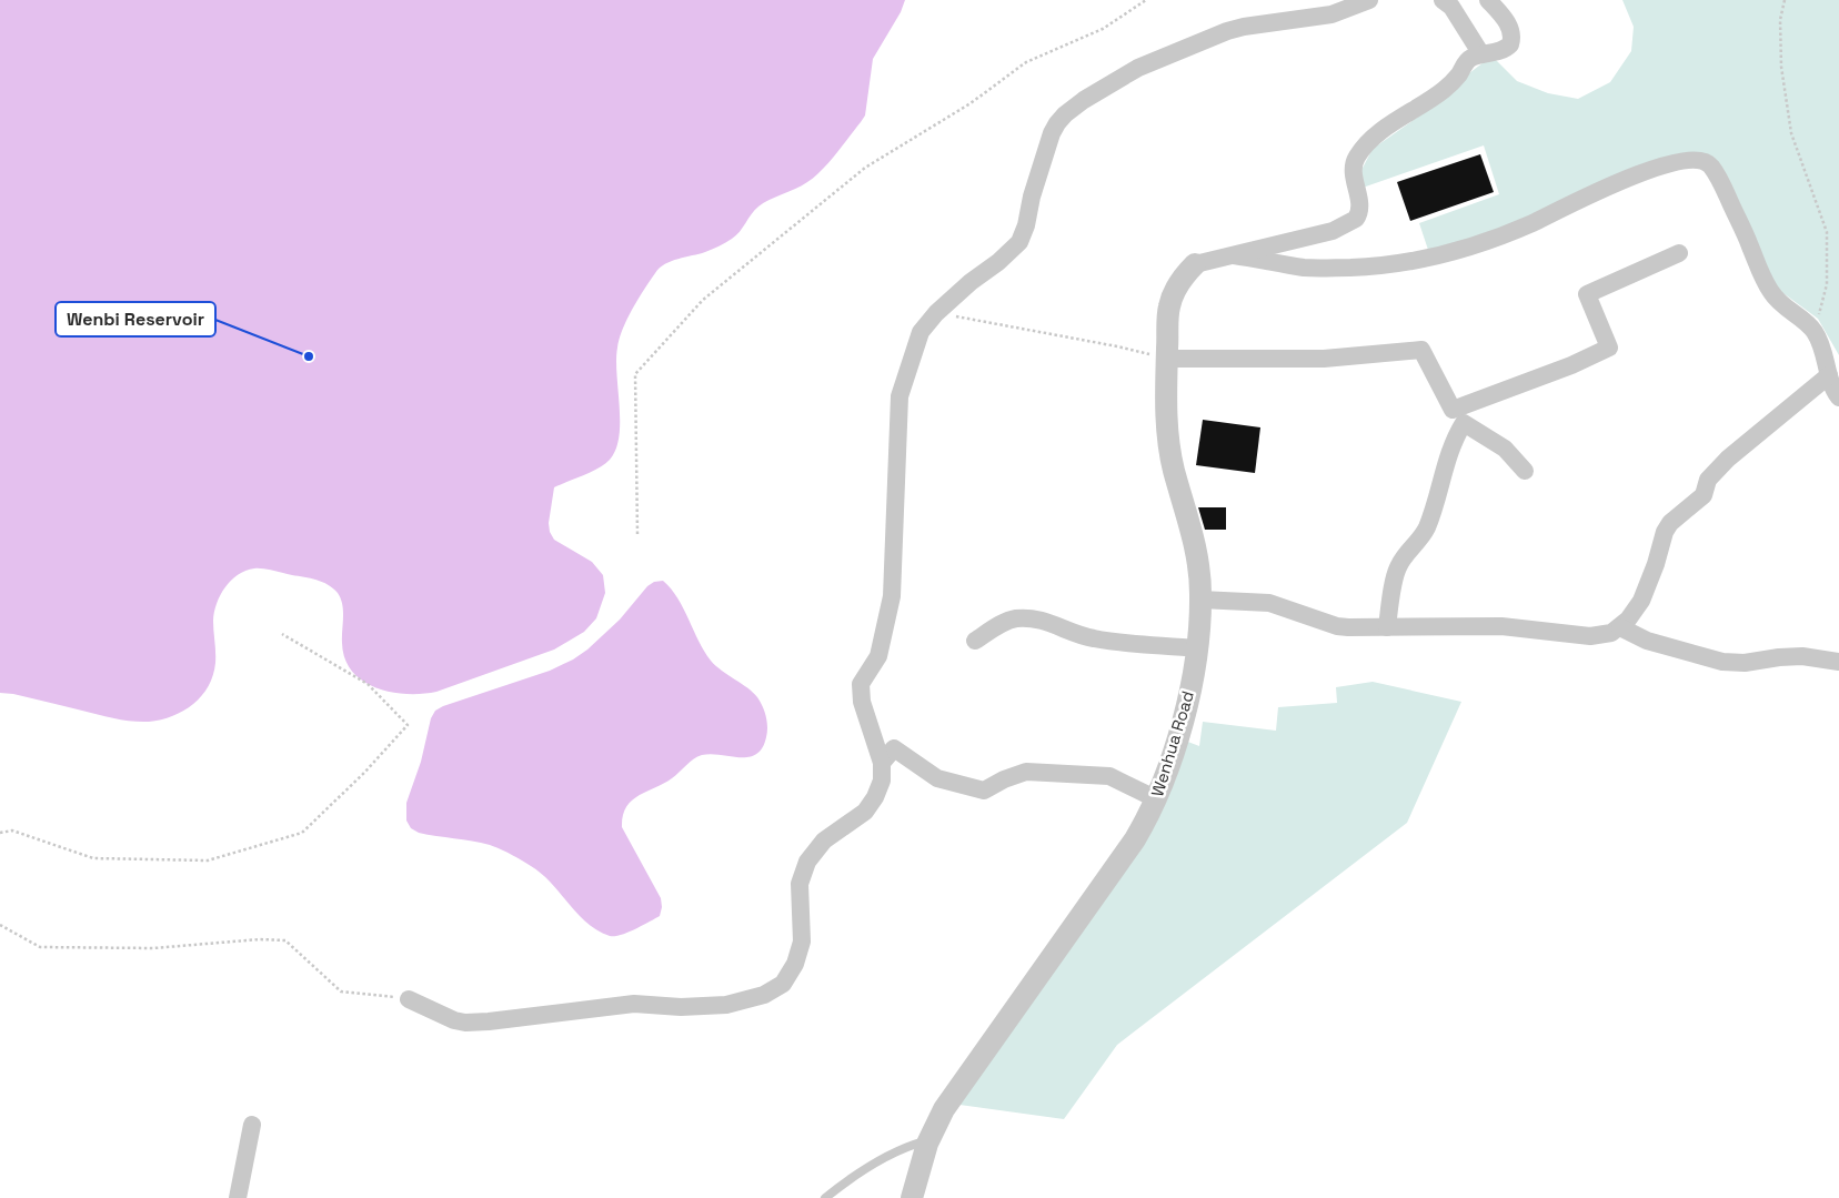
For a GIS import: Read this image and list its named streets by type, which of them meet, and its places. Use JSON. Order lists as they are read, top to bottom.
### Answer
{
  "streets": {
    "street": ["Wenhua Road"]
  },
  "places": ["Wenbi Reservoir"]
}
